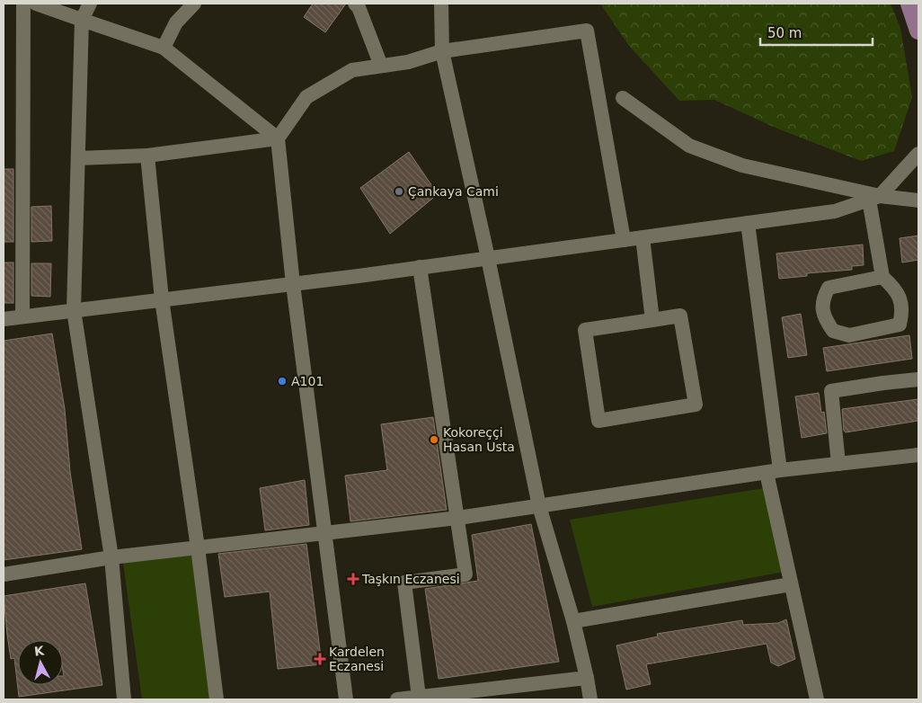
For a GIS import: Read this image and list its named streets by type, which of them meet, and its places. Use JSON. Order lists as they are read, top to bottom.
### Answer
{
  "places": {
    "other": ["Çankaya Cami", "A101", "Kokoreççi Hasan Usta"],
    "health": ["Taşkın Eczanesi", "Kardelen Eczanesi"]
  },
  "scale_bar": "50 m",
  "north": "top"
}
